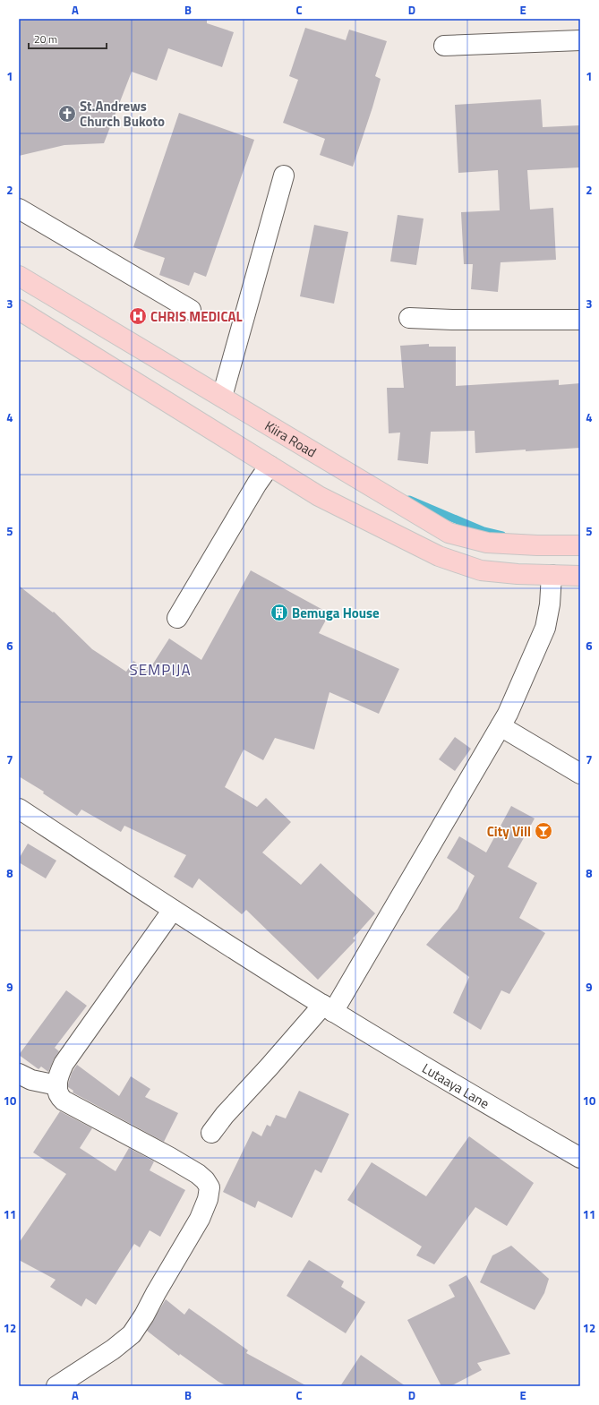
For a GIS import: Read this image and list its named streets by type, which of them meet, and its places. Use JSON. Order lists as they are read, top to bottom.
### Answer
{
  "streets": {
    "main road": ["Kiira Road"],
    "street": ["Lutaaya Lane"]
  },
  "districts": ["SEMPIJA"],
  "places": {
    "church": ["St.Andrews Church Bukoto"],
    "hospital": ["CHRIS MEDICAL"],
    "building": ["Bemuga House"],
    "bar": ["City Vill"]
  },
  "scale_bar": "20 m",
  "grid": {
    "columns": [
      "A",
      "B",
      "C",
      "D",
      "E"
    ],
    "rows": [
      "1",
      "2",
      "3",
      "4",
      "5",
      "6",
      "7",
      "8",
      "9",
      "10",
      "11",
      "12"
    ]
  }
}
